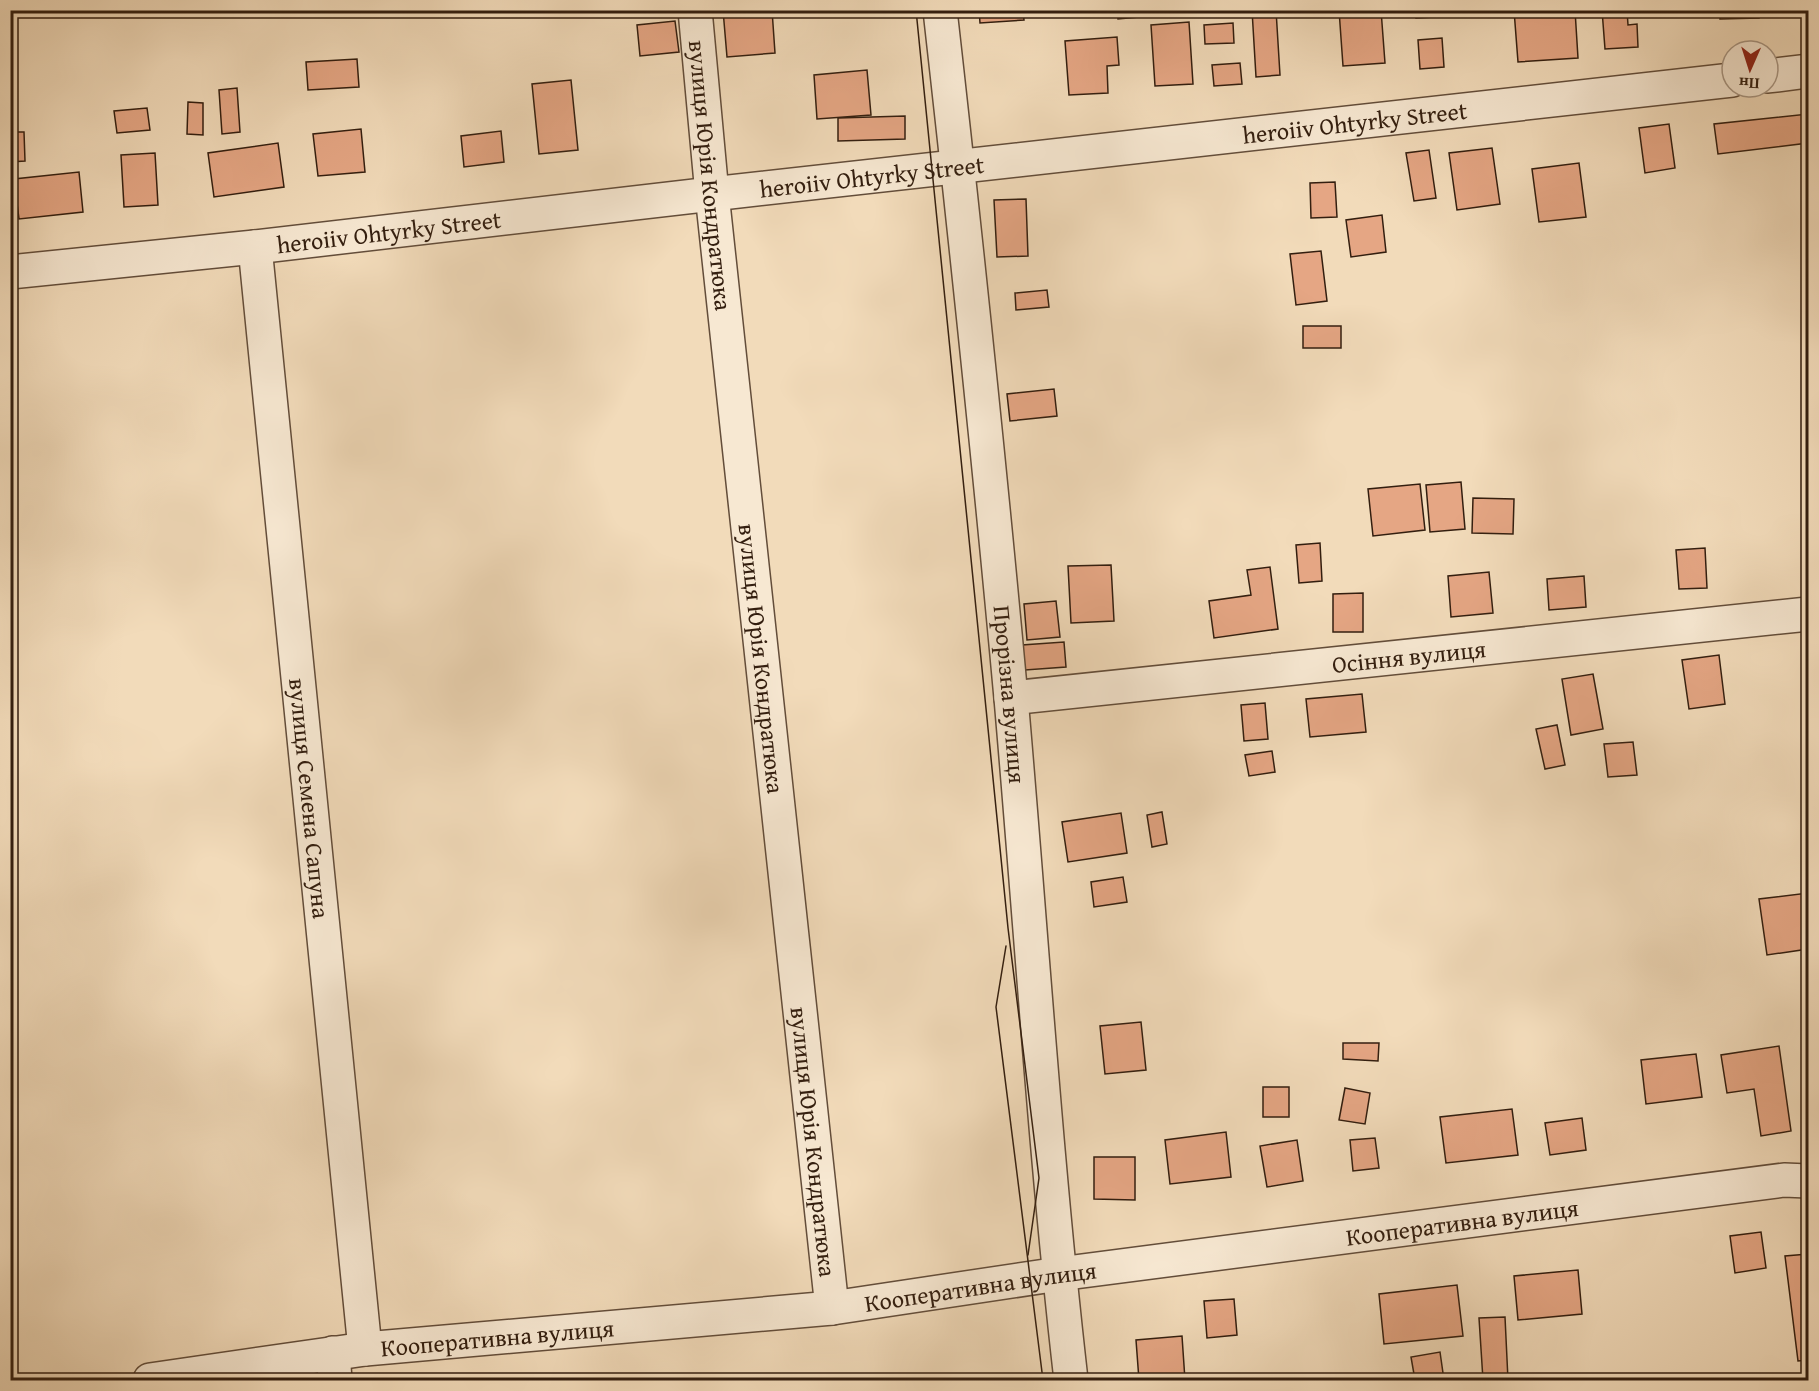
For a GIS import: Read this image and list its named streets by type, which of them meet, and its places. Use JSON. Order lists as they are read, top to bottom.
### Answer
{
  "streets": {
    "street": [
      "heroiiv Ohtyrky Street",
      "вулиця Юрія Кондратюка",
      "Осіння вулиця",
      "Прорізна вулиця",
      "вулиця Семена Сапуна",
      "Кооперативна вулиця"
    ]
  },
  "crossings": [
    ["heroiiv Ohtyrky Street", "вулиця Юрія Кондратюка"],
    ["heroiiv Ohtyrky Street", "Прорізна вулиця"],
    ["heroiiv Ohtyrky Street", "вулиця Семена Сапуна"],
    ["вулиця Юрія Кондратюка", "Кооперативна вулиця"],
    ["Осіння вулиця", "Прорізна вулиця"],
    ["Прорізна вулиця", "Кооперативна вулиця"],
    ["вулиця Семена Сапуна", "Кооперативна вулиця"]
  ],
  "north": "bottom"
}
